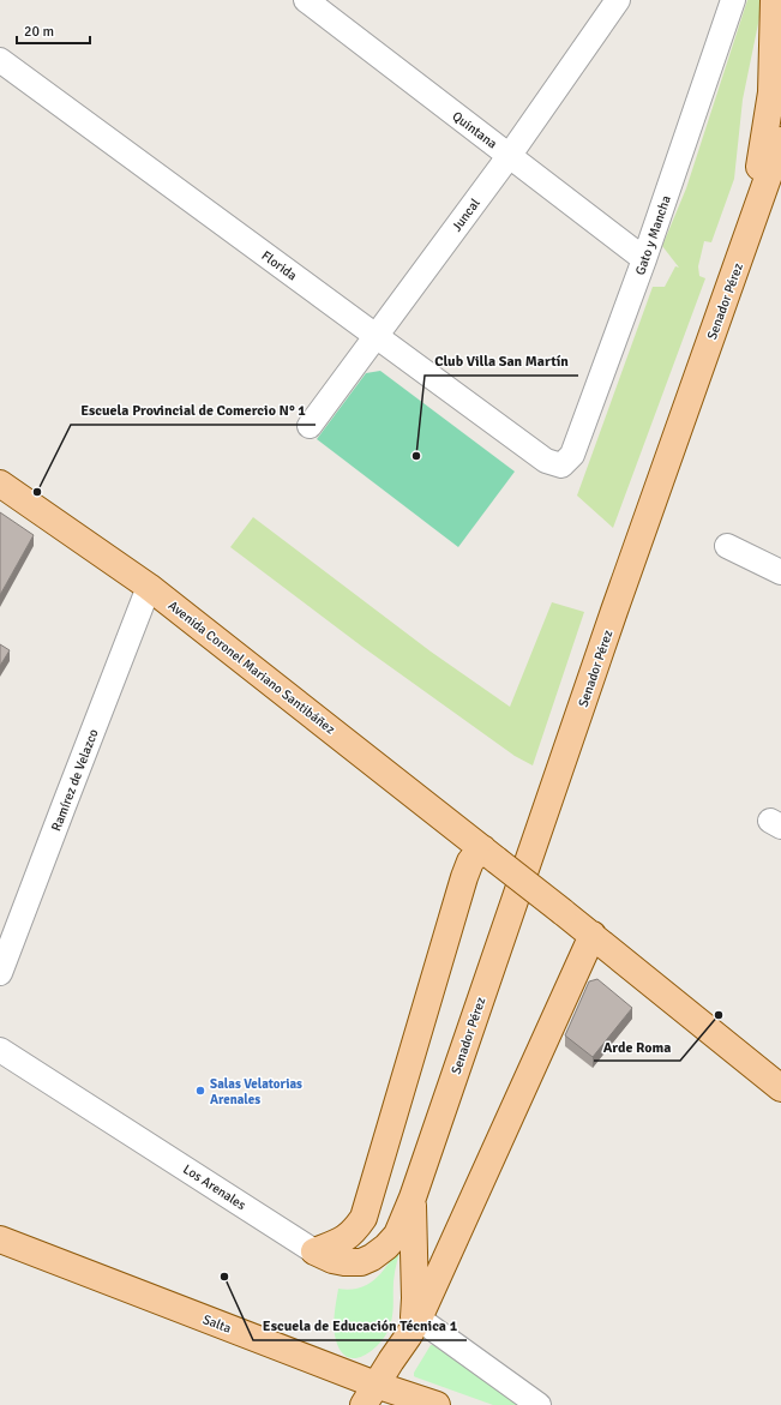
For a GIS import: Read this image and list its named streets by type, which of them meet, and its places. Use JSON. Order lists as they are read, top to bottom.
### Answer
{
  "streets": {
    "main road": [
      "Senador Pérez",
      "Avenida Coronel Mariano Santibáñez",
      "Los Arenales",
      "Salta"
    ],
    "street": [
      "Quintana",
      "Juncal",
      "Gato y Mancha",
      "Florida",
      "Ramírez de Velazco"
    ]
  },
  "crossings": [
    ["Quintana", "Juncal"],
    ["Quintana", "Gato y Mancha"],
    ["Juncal", "Florida"],
    ["Gato y Mancha", "Florida"],
    ["Senador Pérez", "Los Arenales"],
    ["Avenida Coronel Mariano Santibáñez", "Ramírez de Velazco"]
  ],
  "places": [
    "Club Villa San Martín",
    "Escuela Provincial de Comercio N° 1",
    "Arde Roma",
    "Salas Velatorias Arenales",
    "Escuela de Educación Técnica 1"
  ],
  "scale_bar": "20 m"
}
